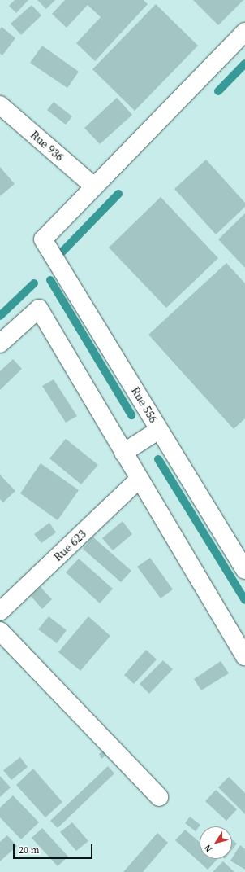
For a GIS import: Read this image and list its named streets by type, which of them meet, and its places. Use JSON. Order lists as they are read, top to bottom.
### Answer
{
  "streets": {
    "street": ["Rue 936", "Rue 556", "Rue 623"]
  },
  "crossings": [
    ["Rue 936", "Rue 556"]
  ],
  "scale_bar": "20 m",
  "north": "bottom left"
}
